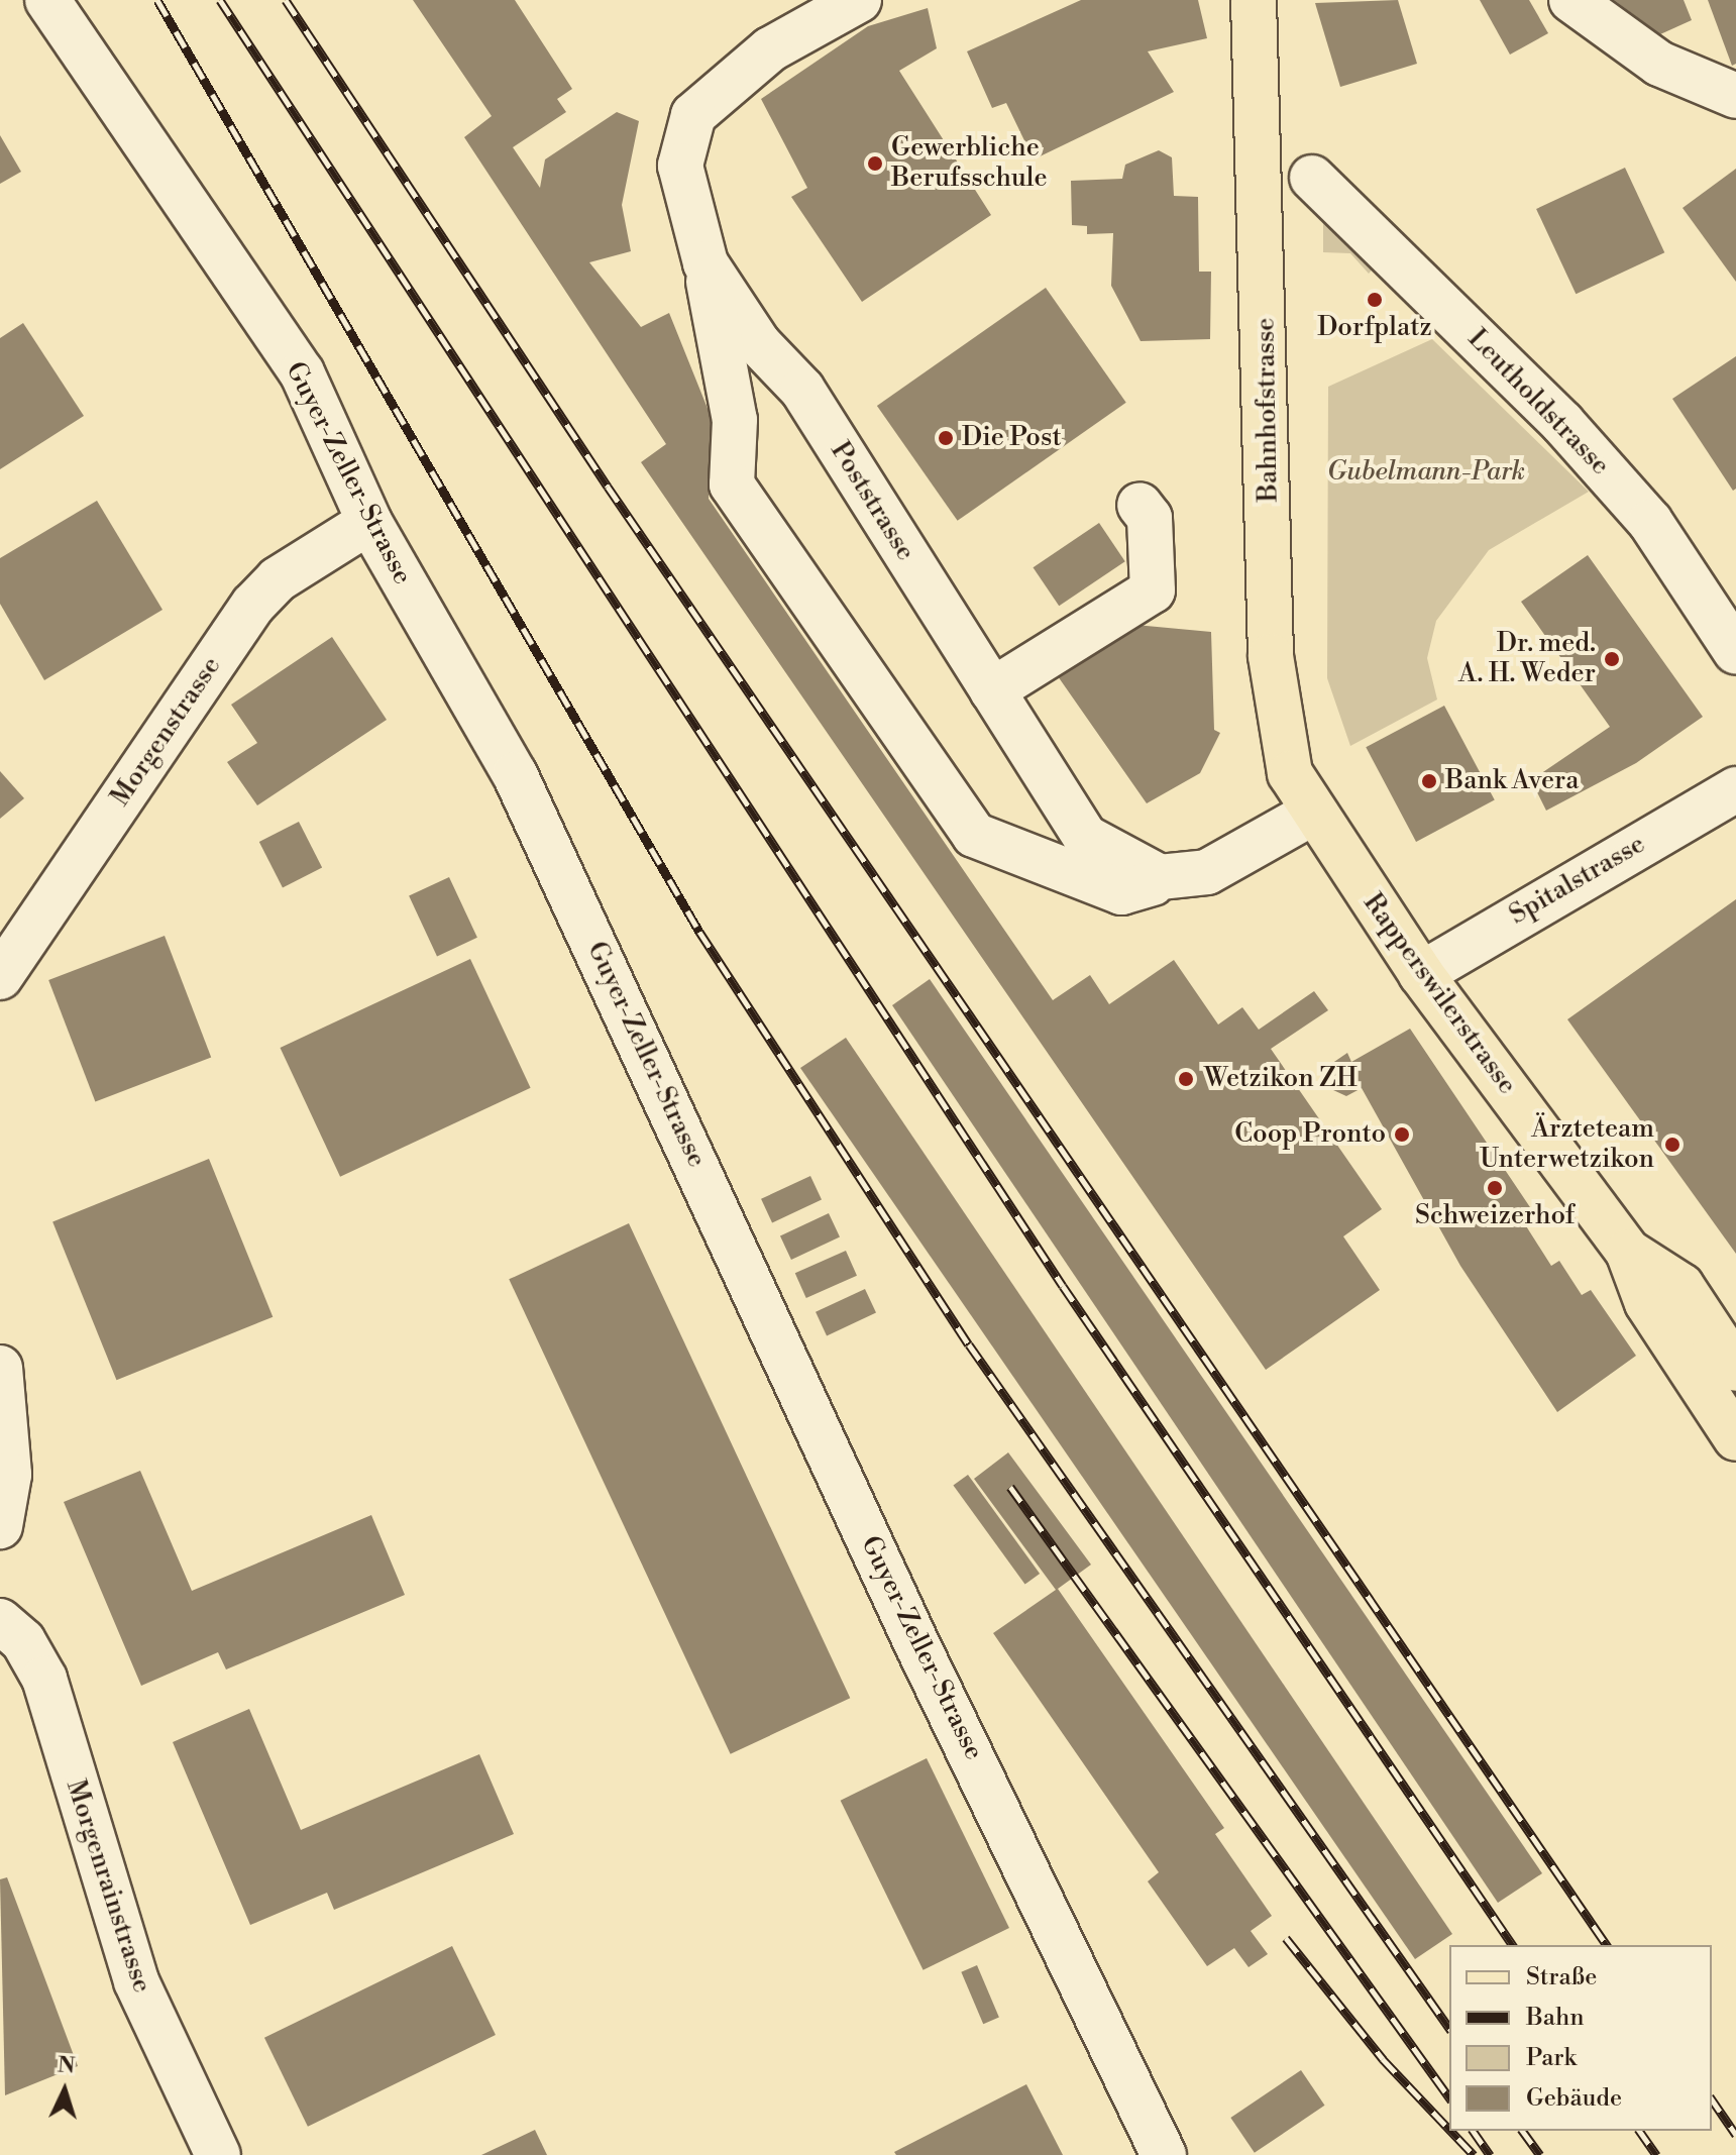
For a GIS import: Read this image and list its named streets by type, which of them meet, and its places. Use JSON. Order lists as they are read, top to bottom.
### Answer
{
  "streets": {
    "main road": ["Bahnhofstrasse", "Rapperswilerstrasse"],
    "street": [
      "Leutholdstrasse",
      "Guyer-Zeller-Strasse",
      "Poststrasse",
      "Morgenstrasse",
      "Spitalstrasse",
      "Morgenrainstrasse"
    ]
  },
  "crossings": [
    ["Bahnhofstrasse", "Rapperswilerstrasse"],
    ["Guyer-Zeller-Strasse", "Morgenstrasse"],
    ["Spitalstrasse", "Rapperswilerstrasse"]
  ],
  "parks": ["Gubelmann-Park"],
  "places": [
    "Gewerbliche Berufsschule",
    "Dorfplatz",
    "Die Post",
    "Dr. med. A. H. Weder",
    "Bank Avera",
    "Wetzikon ZH",
    "Coop Pronto",
    "Ärzteteam Unterwetzikon",
    "Schweizerhof"
  ],
  "legend": [
    "Straße",
    "Bahn",
    "Park",
    "Gebäude"
  ],
  "north": "top"
}
